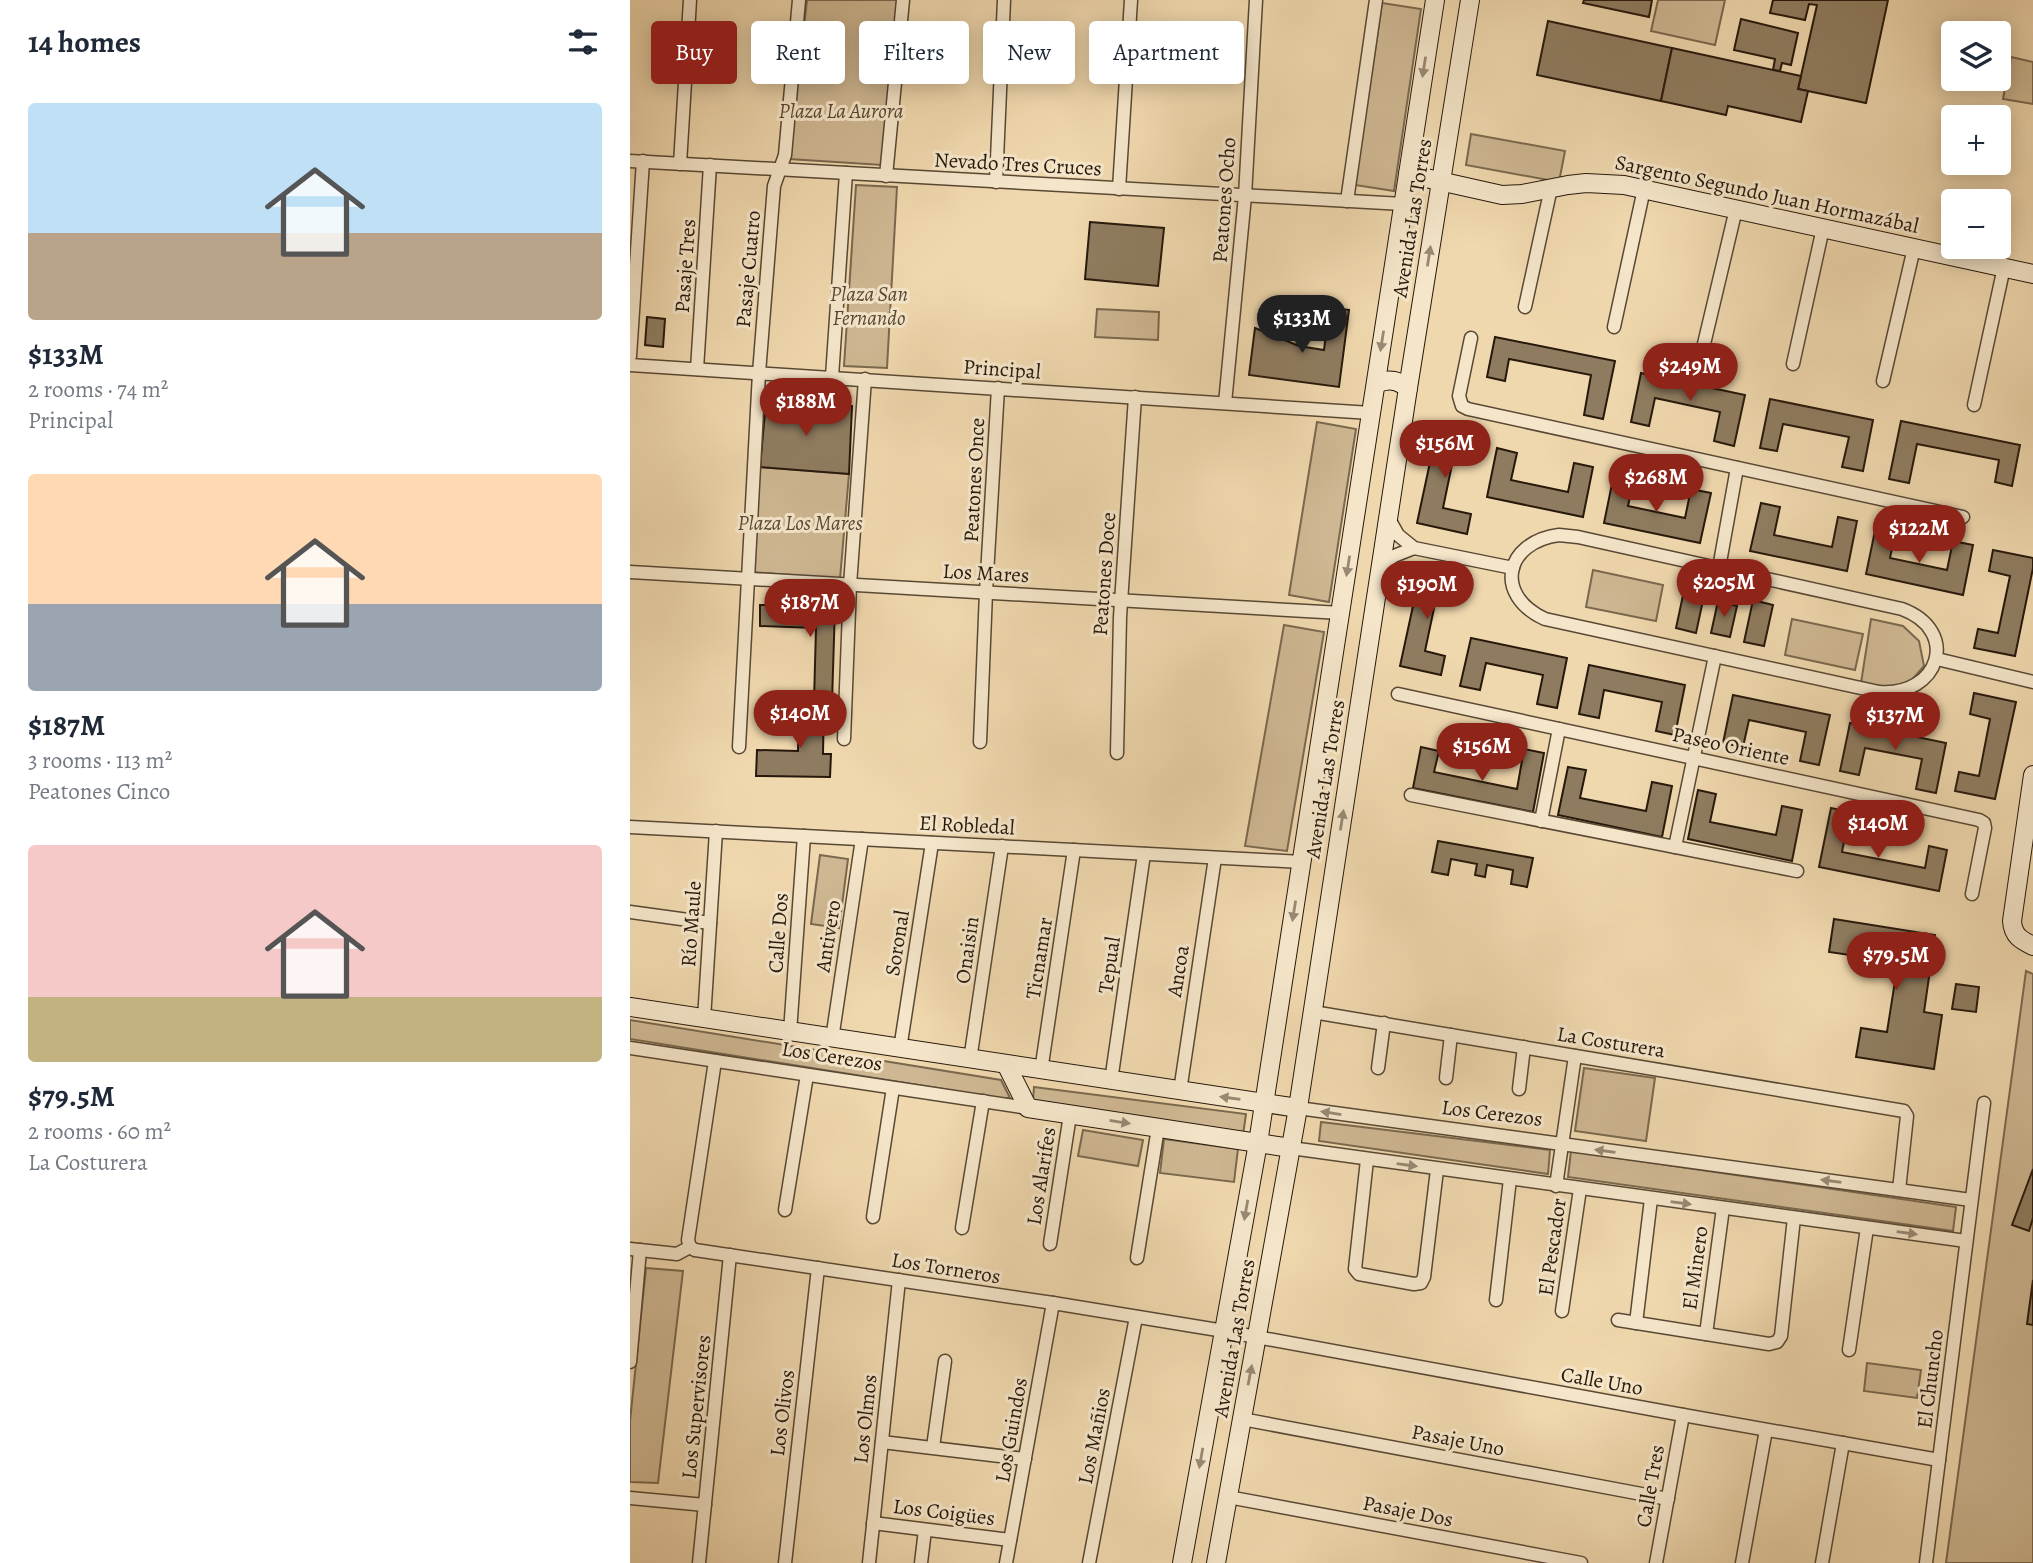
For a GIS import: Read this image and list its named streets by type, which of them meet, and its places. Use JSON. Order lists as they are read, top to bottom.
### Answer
{
  "streets": {
    "main road": ["Sargento Segundo Juan Hormazábal", "Avenida Las Torres", "Los Cerezos"],
    "street": [
      "Nevado Tres Cruces",
      "Peatones Ocho",
      "Pasaje Tres",
      "Pasaje Cuatro",
      "Principal",
      "Peatones Once",
      "Los Mares",
      "Peatones Doce",
      "Paseo Oriente",
      "El Robledal",
      "Río Maule",
      "Calle Dos",
      "Antivero",
      "Soronal",
      "Onaisin",
      "Ticnamar",
      "Tepual",
      "Ancoa",
      "La Costurera",
      "Los Alarifes",
      "El Pescador",
      "Los Torneros",
      "El Minero",
      "El Chuncho",
      "Calle Uno",
      "Los Supervisores",
      "Los Olivos",
      "Los Olmos",
      "Los Guindos",
      "Los Mañios",
      "Pasaje Uno",
      "Calle Tres",
      "Pasaje Dos",
      "Los Coigües"
    ]
  },
  "crossings": [
    ["Nevado Tres Cruces", "Peatones Ocho"],
    ["Nevado Tres Cruces", "Avenida Las Torres"],
    ["Nevado Tres Cruces", "Pasaje Tres"],
    ["Nevado Tres Cruces", "Pasaje Cuatro"],
    ["Sargento Segundo Juan Hormazábal", "Avenida Las Torres"],
    ["Peatones Ocho", "Principal"],
    ["Avenida Las Torres", "Principal"],
    ["Avenida Las Torres", "Los Mares"],
    ["Avenida Las Torres", "El Robledal"],
    ["Avenida Las Torres", "La Costurera"],
    ["Avenida Las Torres", "Los Cerezos"],
    ["Avenida Las Torres", "Los Torneros"],
    ["Avenida Las Torres", "Calle Uno"],
    ["Avenida Las Torres", "Pasaje Uno"],
    ["Avenida Las Torres", "Pasaje Dos"],
    ["Pasaje Tres", "Principal"],
    ["Pasaje Cuatro", "Principal"],
    ["Pasaje Cuatro", "Los Mares"],
    ["Principal", "Peatones Once"],
    ["Principal", "Peatones Doce"],
    ["Peatones Once", "Los Mares"],
    ["Los Mares", "Peatones Doce"],
    ["El Robledal", "Río Maule"],
    ["El Robledal", "Calle Dos"],
    ["El Robledal", "Antivero"],
    ["El Robledal", "Soronal"],
    ["El Robledal", "Onaisin"],
    ["El Robledal", "Ticnamar"],
    ["El Robledal", "Tepual"],
    ["El Robledal", "Ancoa"],
    ["Río Maule", "Los Cerezos"],
    ["Calle Dos", "Los Cerezos"],
    ["Antivero", "Los Cerezos"],
    ["Soronal", "Los Cerezos"],
    ["Onaisin", "Los Cerezos"],
    ["Ticnamar", "Los Cerezos"],
    ["Tepual", "Los Cerezos"],
    ["Ancoa", "Los Cerezos"],
    ["La Costurera", "Los Cerezos"],
    ["Los Cerezos", "Los Alarifes"],
    ["Los Cerezos", "El Pescador"],
    ["Los Cerezos", "El Minero"],
    ["Los Cerezos", "El Chuncho"],
    ["Los Torneros", "Calle Uno"],
    ["Los Torneros", "Los Supervisores"],
    ["Los Torneros", "Los Olivos"],
    ["Los Torneros", "Los Olmos"],
    ["Los Torneros", "Los Guindos"],
    ["Los Torneros", "Los Mañios"],
    ["El Chuncho", "Calle Uno"],
    ["Calle Uno", "Calle Tres"],
    ["Los Olmos", "Los Coigües"],
    ["Los Guindos", "Los Coigües"],
    ["Pasaje Uno", "Calle Tres"]
  ],
  "parks": ["Plaza La Aurora", "Plaza San Fernando", "Plaza Los Mares"],
  "page": {
    "heading": "14 homes",
    "map_buttons": ["+", "−"],
    "chip": [
      "Buy",
      "Rent",
      "Filters",
      "New",
      "Apartment"
    ],
    "list": [
      {
        "name": "$133M",
        "note": "2 rooms · 74 m² · Principal"
      },
      {
        "name": "$187M",
        "note": "3 rooms · 113 m² · Peatones Cinco"
      },
      {
        "name": "$79.5M",
        "note": "2 rooms · 60 m² · La Costurera"
      }
    ],
    "price": [
      "$133M",
      "$249M",
      "$188M",
      "$156M",
      "$268M",
      "$122M",
      "$205M",
      "$190M",
      "$187M",
      "$140M",
      "$137M",
      "$156M",
      "$140M",
      "$79.5M"
    ]
  }
}
